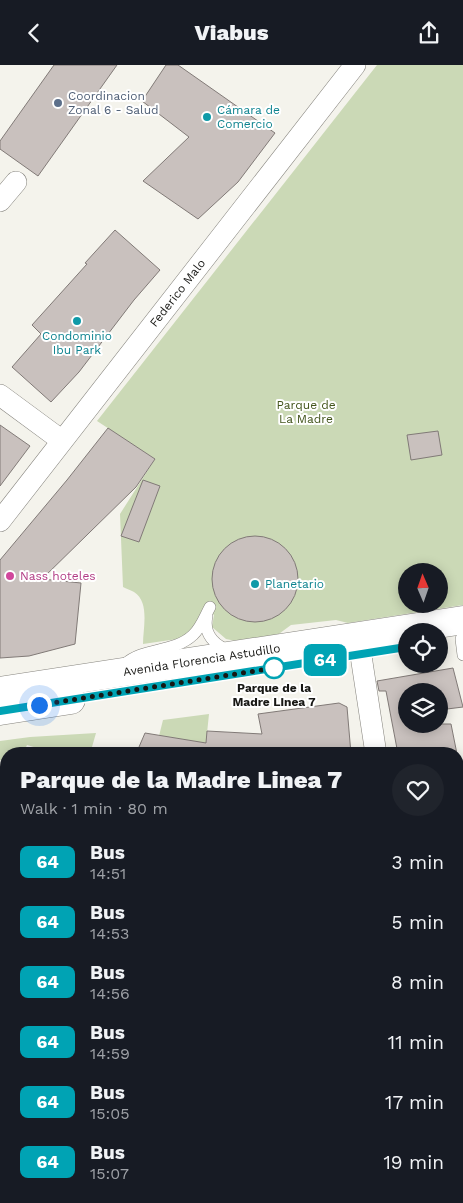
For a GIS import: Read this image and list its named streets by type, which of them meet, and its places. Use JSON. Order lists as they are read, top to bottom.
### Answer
{
  "streets": {
    "main road": ["Avenida Florencia Astudillo"],
    "street": ["Federico Malo"]
  },
  "parks": ["Parque de La Madre"],
  "places": [
    "Coordinacion Zonal 6 - Salud",
    "Cámara de Comercio",
    "Condominio Ibu Park",
    "Nass hoteles",
    "Planetario",
    "Parque de la Madre Linea 7"
  ],
  "lines": ["bus line 64"],
  "north": "top",
  "page": {
    "header": "Viabus",
    "on_map": "64",
    "heading": ["Parque de la Madre Linea 7", "Walk · 1 min · 80 m"],
    "list": [
      {
        "mark": "64",
        "name": "Bus",
        "note": "14:51",
        "value": "3 min"
      },
      {
        "mark": "64",
        "name": "Bus",
        "note": "14:53",
        "value": "5 min"
      },
      {
        "mark": "64",
        "name": "Bus",
        "note": "14:56",
        "value": "8 min"
      },
      {
        "mark": "64",
        "name": "Bus",
        "note": "14:59",
        "value": "11 min"
      },
      {
        "mark": "64",
        "name": "Bus",
        "note": "15:05",
        "value": "17 min"
      },
      {
        "mark": "64",
        "name": "Bus",
        "note": "15:07",
        "value": "19 min"
      }
    ]
  }
}
